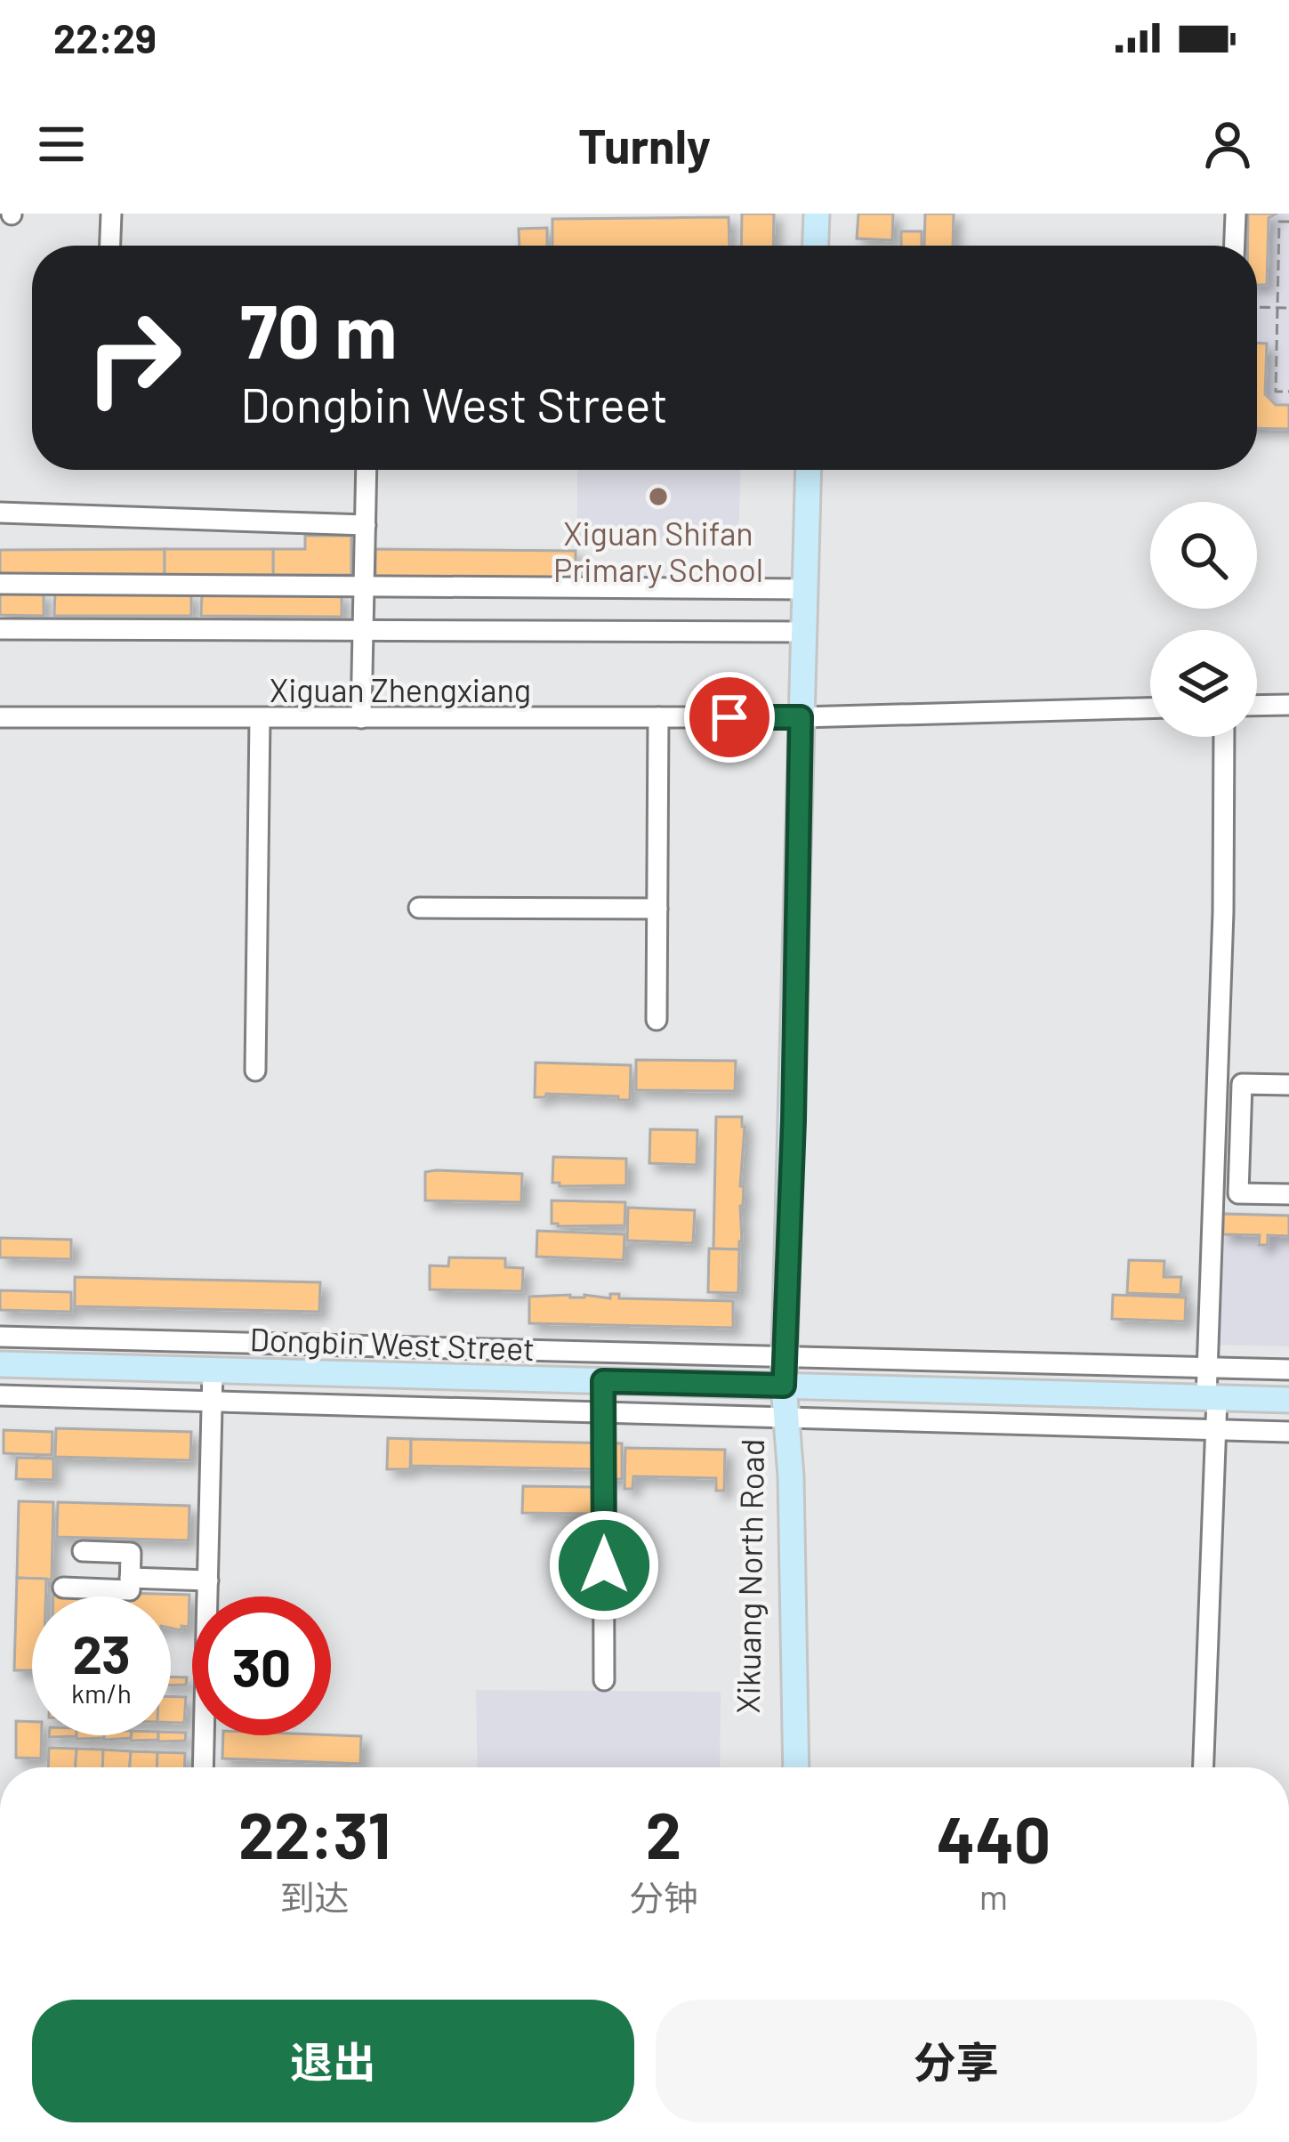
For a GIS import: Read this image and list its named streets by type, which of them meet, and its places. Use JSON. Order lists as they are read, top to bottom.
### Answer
{
  "streets": {
    "main road": ["Dongbin West Street", "Xikuang North Road"],
    "street": ["Xiguan Zhengxiang"]
  },
  "places": ["Xiguan Shifan Primary School"],
  "page": {
    "status": "22:29",
    "header": "Turnly",
    "turn": ["70 m", "Dongbin West Street"],
    "speed": "23 km/h",
    "limit": "30",
    "eta": [
      "22:31",
      "到达",
      "2",
      "分钟",
      "440",
      "m"
    ],
    "buttons": ["退出", "分享"]
  }
}
